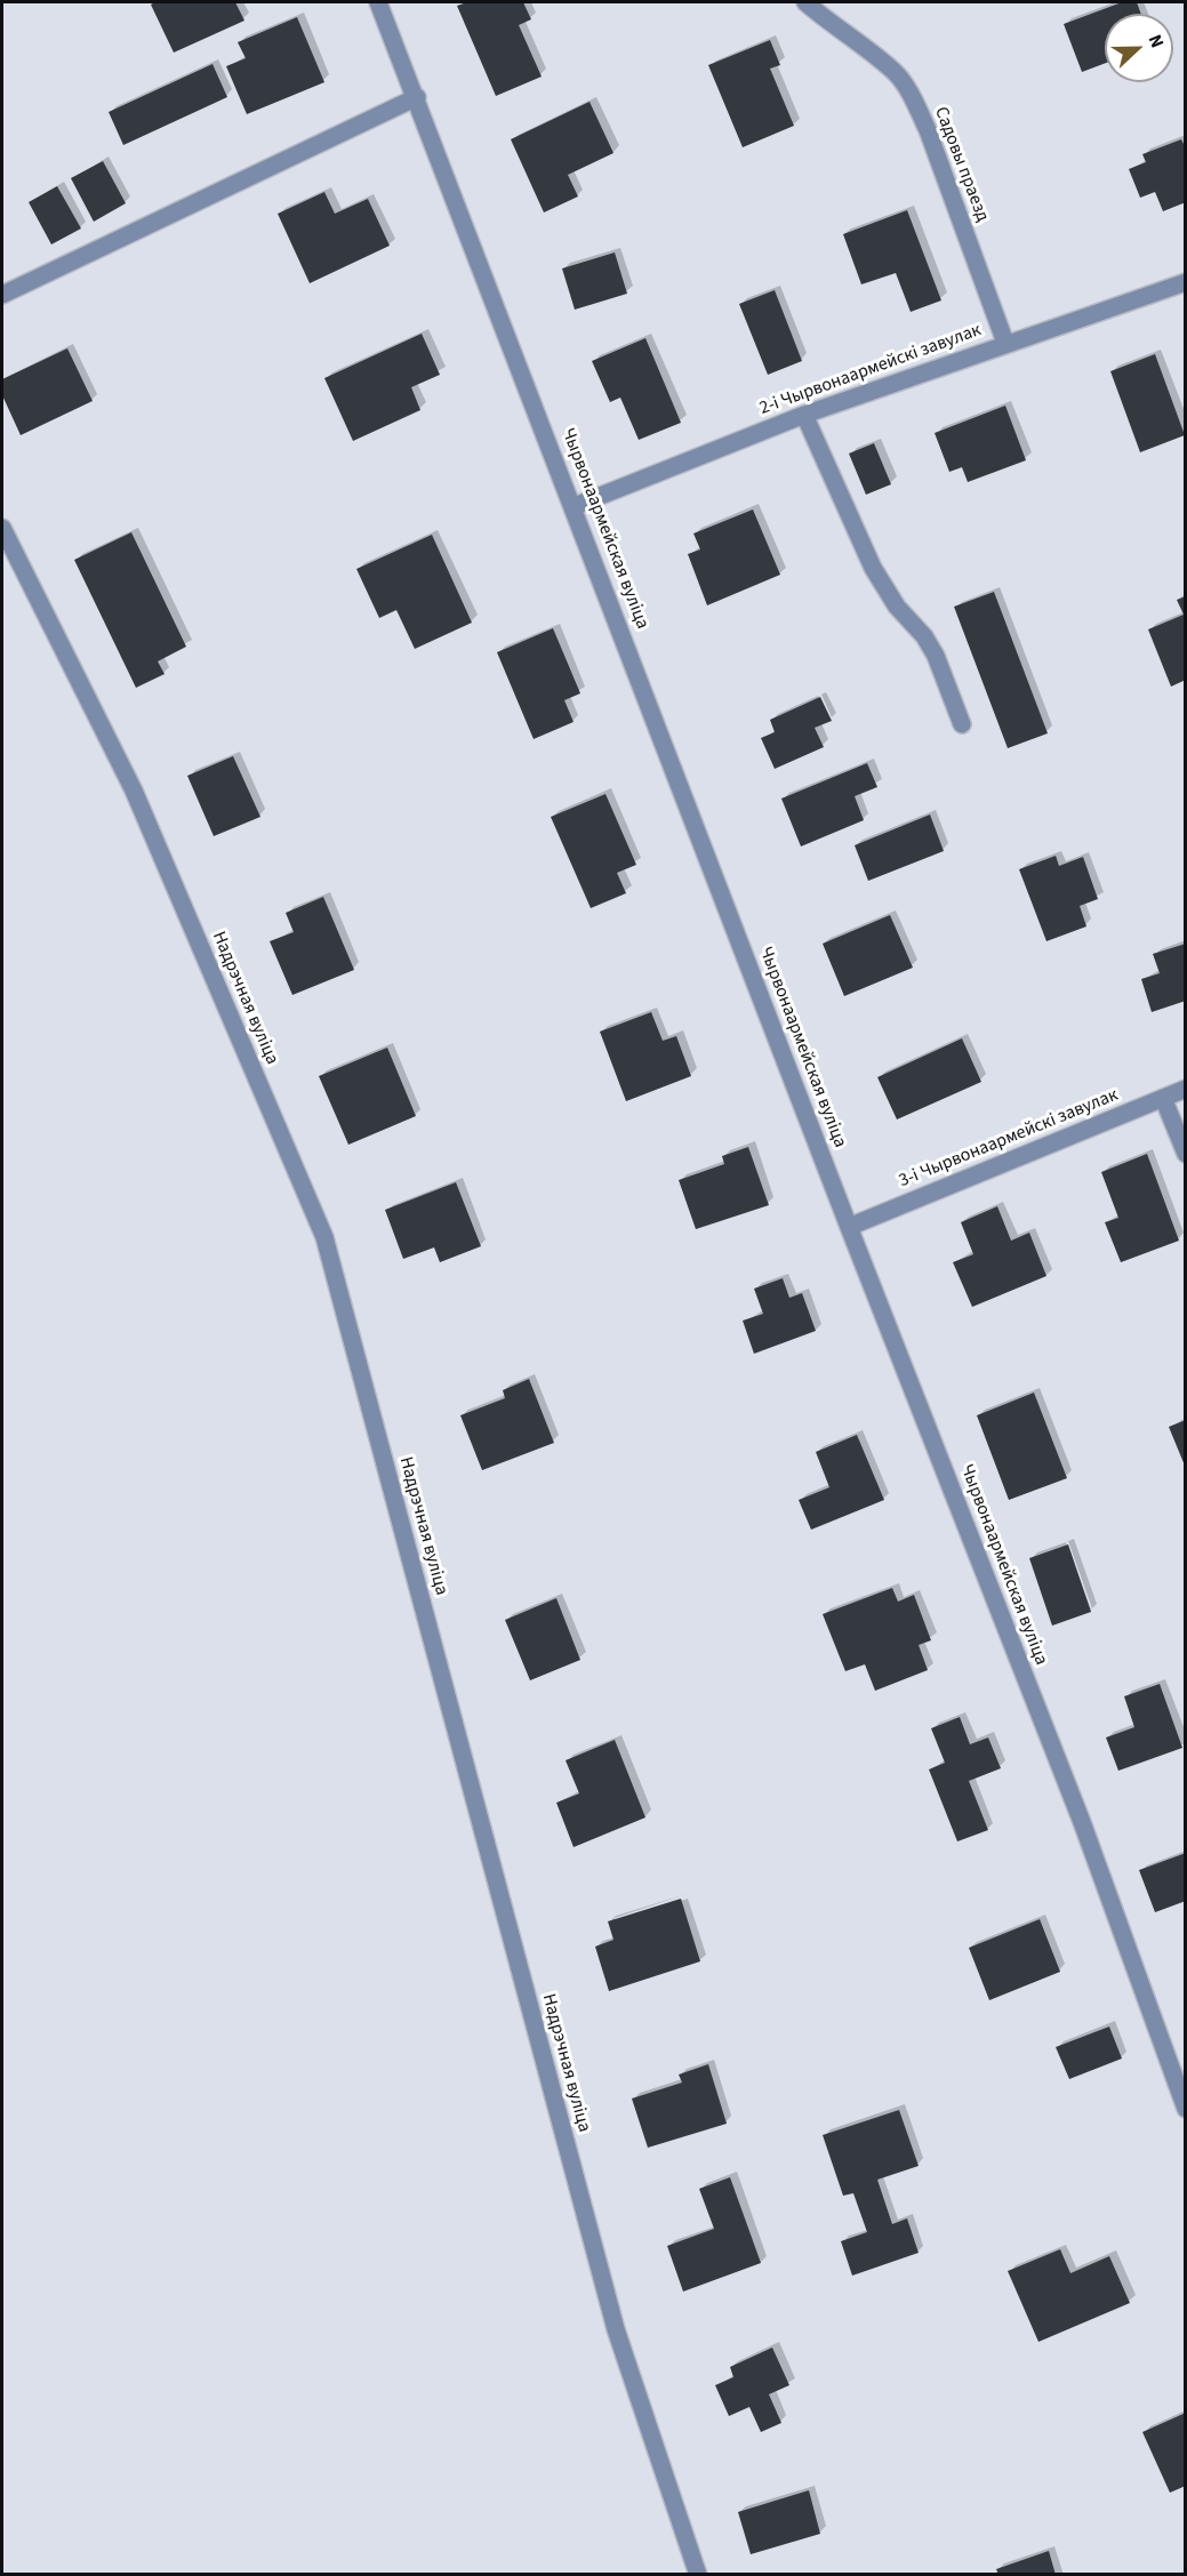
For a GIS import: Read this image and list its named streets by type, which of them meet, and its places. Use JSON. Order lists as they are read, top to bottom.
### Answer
{
  "streets": {
    "street": [
      "Садовы праезд",
      "2-і Чырвонаармейскі завулак",
      "Чырвонаармейская вуліца",
      "Надрэчная вуліца",
      "3-і Чырвонаармейскі завулак"
    ]
  },
  "crossings": [
    ["Садовы праезд", "2-і Чырвонаармейскі завулак"],
    ["2-і Чырвонаармейскі завулак", "Чырвонаармейская вуліца"],
    ["Чырвонаармейская вуліца", "3-і Чырвонаармейскі завулак"]
  ],
  "north": "right"
}
